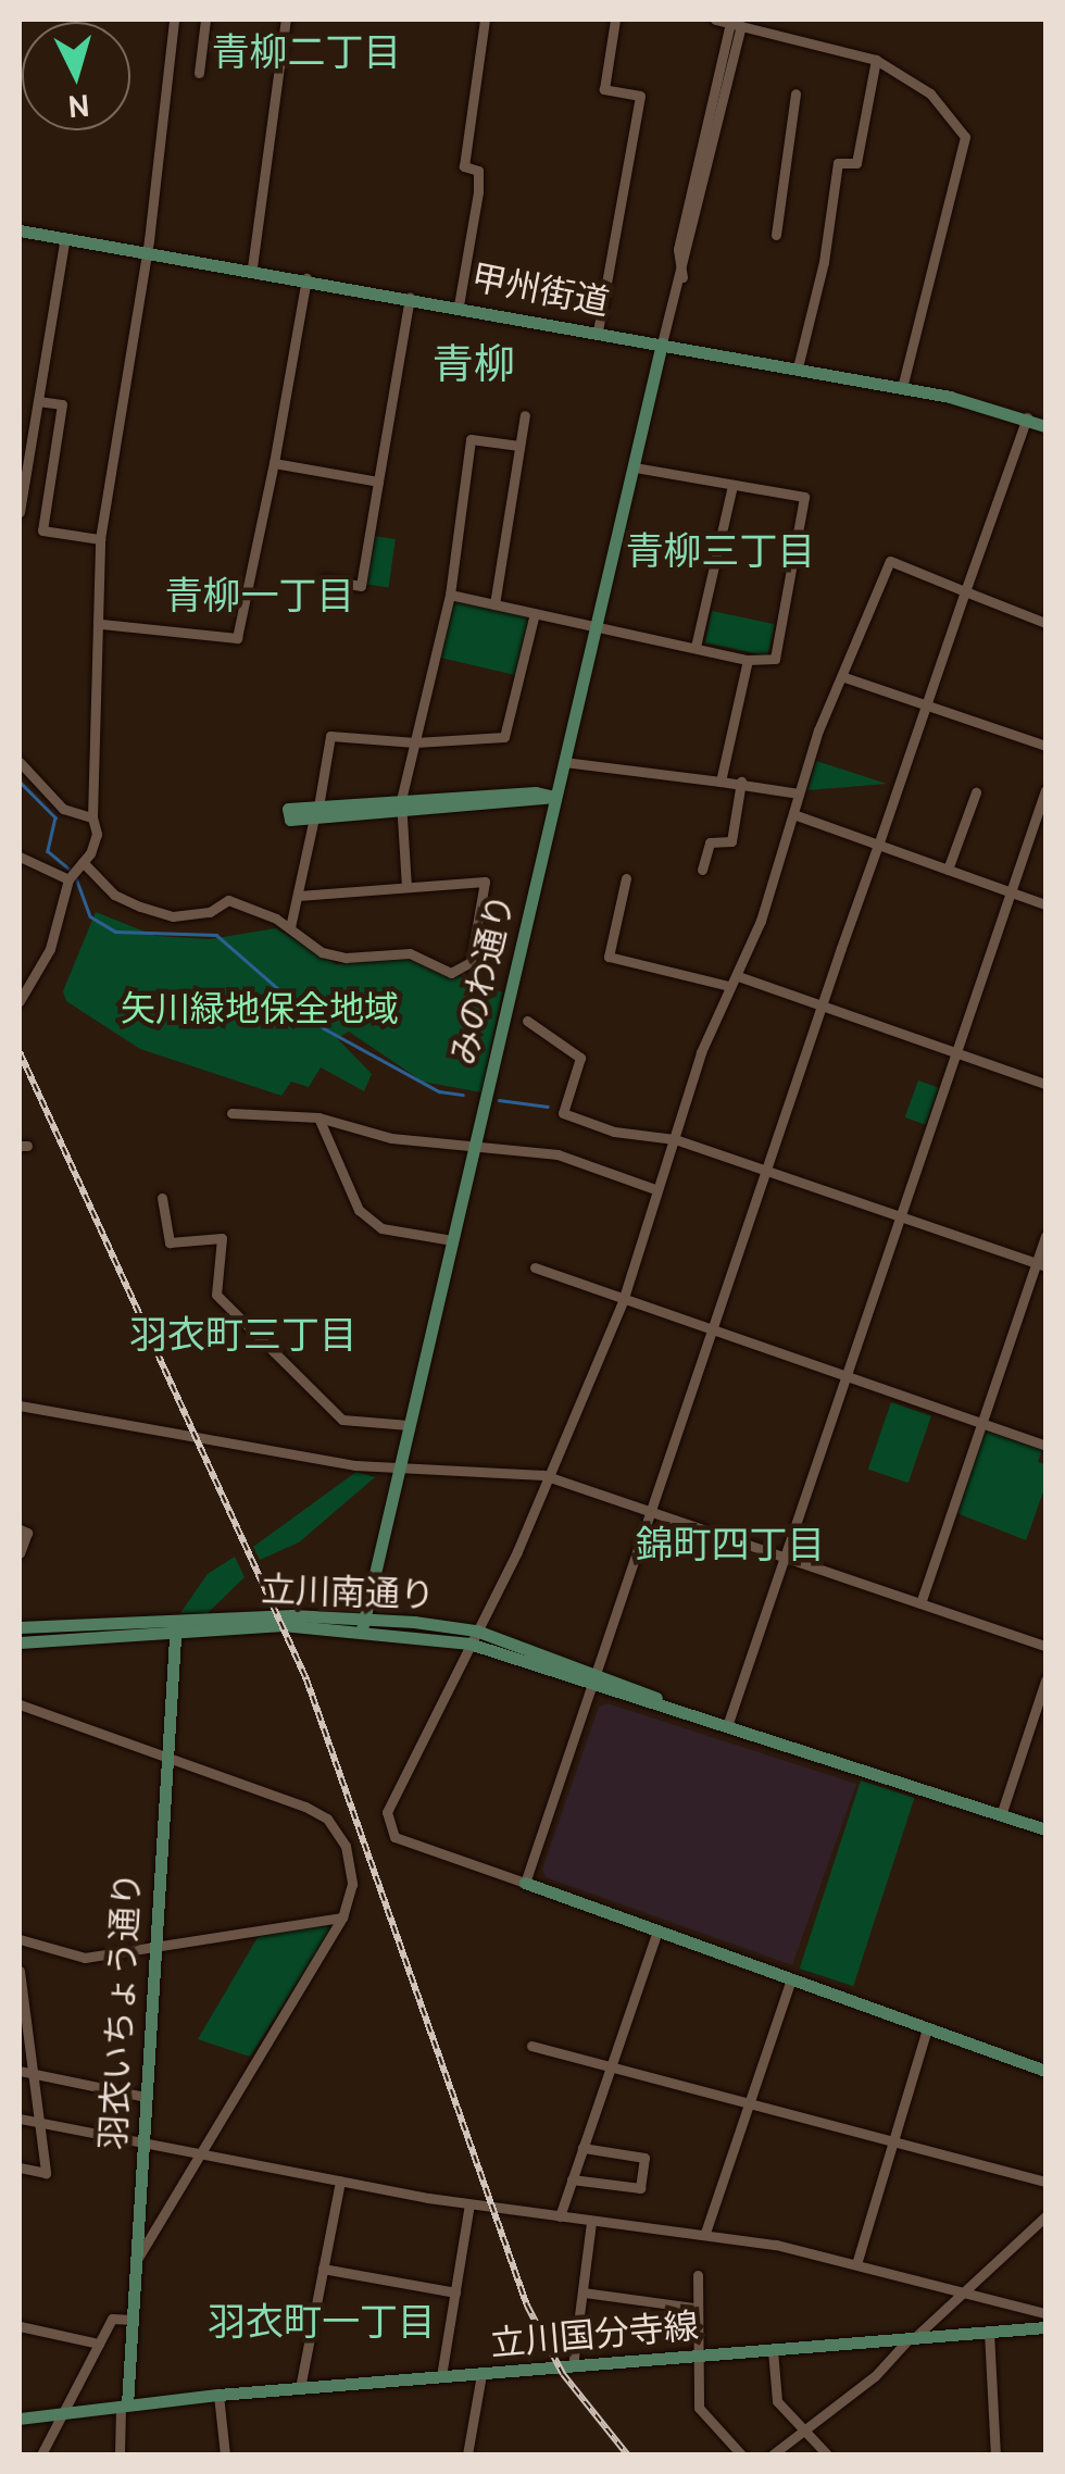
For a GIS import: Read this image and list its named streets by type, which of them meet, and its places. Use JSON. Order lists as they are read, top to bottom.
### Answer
{
  "streets": {
    "street": [
      "甲州街道",
      "みのわ通り",
      "立川南通り",
      "羽衣いちょう通り",
      "立川国分寺線"
    ]
  },
  "crossings": [
    ["甲州街道", "みのわ通り"],
    ["みのわ通り", "立川南通り"],
    ["立川南通り", "羽衣いちょう通り"],
    ["羽衣いちょう通り", "立川国分寺線"]
  ],
  "districts": [
    "青柳二丁目",
    "青柳",
    "青柳三丁目",
    "青柳一丁目",
    "羽衣町三丁目",
    "錦町四丁目",
    "羽衣町一丁目"
  ],
  "parks": ["矢川緑地保全地域"],
  "north": "bottom"
}
